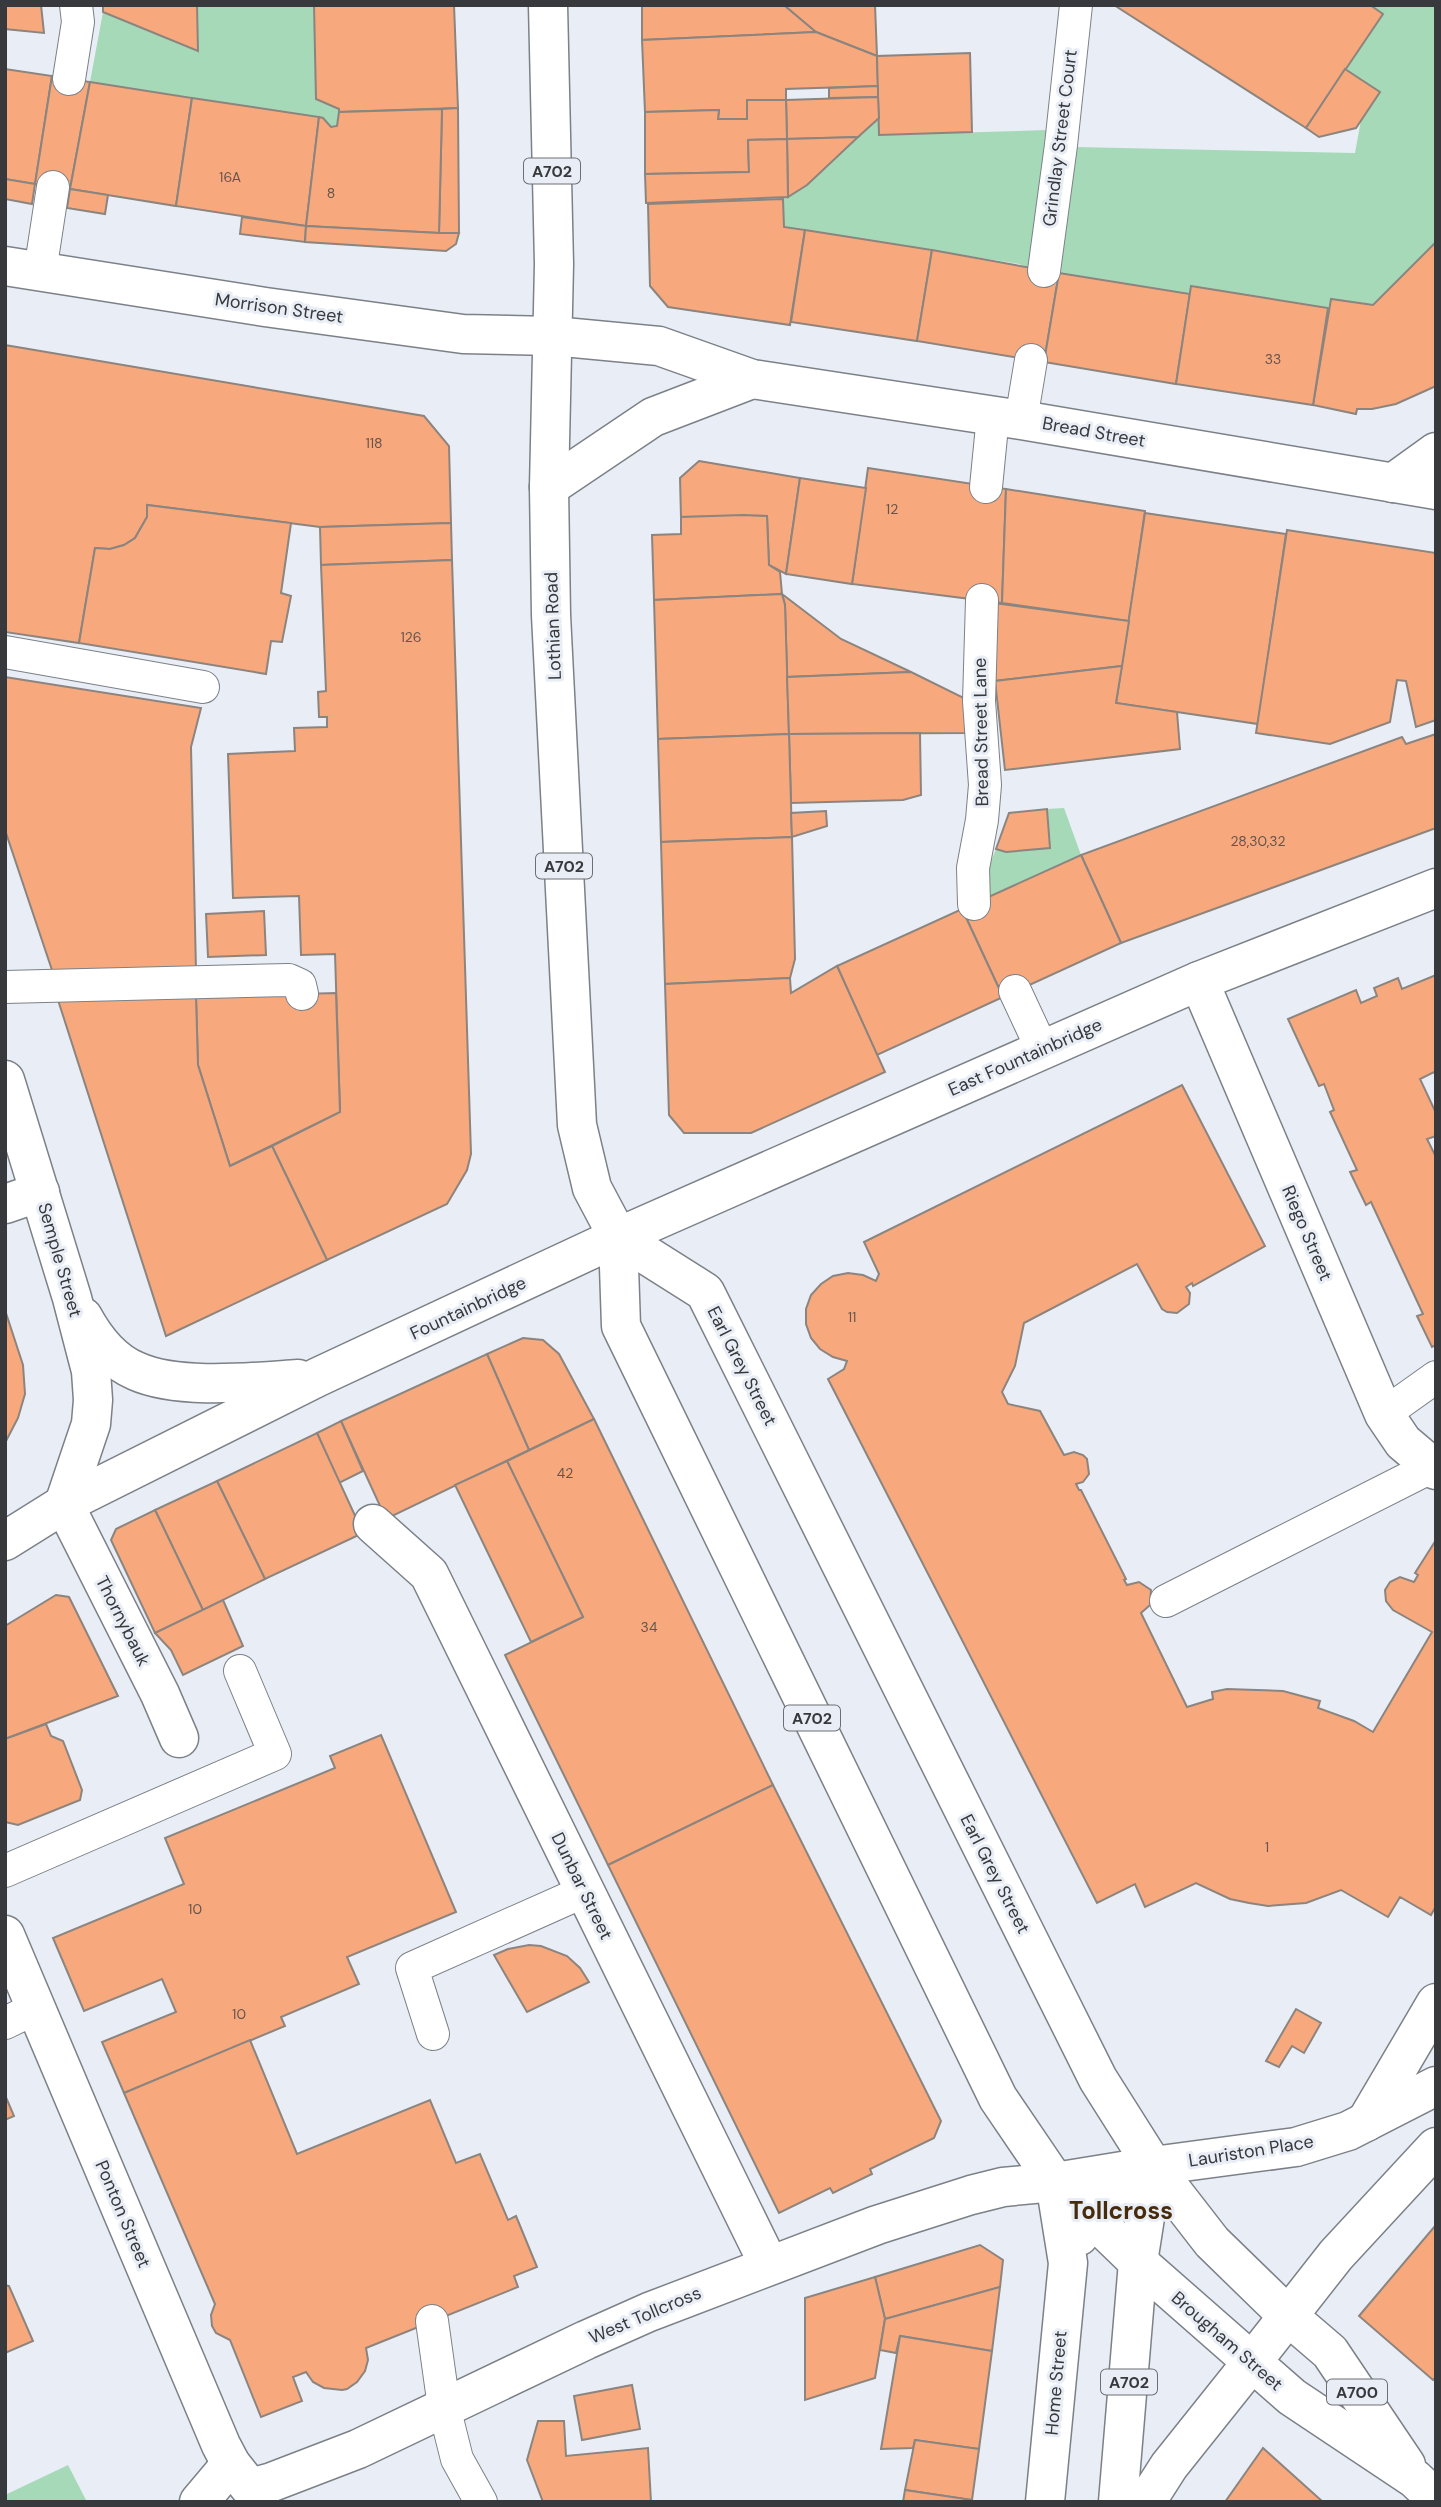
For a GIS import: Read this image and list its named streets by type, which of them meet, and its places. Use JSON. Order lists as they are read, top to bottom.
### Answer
{
  "streets": {
    "street": [
      "A702",
      "Morrison Street",
      "Bread Street",
      "Lothian Road",
      "East Fountainbridge",
      "Riego Street",
      "Semple Street",
      "Fountainbridge",
      "Earl Grey Street",
      "Thornybauk",
      "Dunbar Street",
      "Lauriston Place",
      "Ponton Street",
      "West Tollcross",
      "Brougham Street",
      "Home Street",
      "A700"
    ],
    "lane": ["Grindlay Street Court", "Bread Street Lane"]
  },
  "crossings": [
    ["A702", "Lothian Road"],
    ["A702", "East Fountainbridge"],
    ["A702", "Fountainbridge"],
    ["A702", "Earl Grey Street"],
    ["A702", "Lauriston Place"],
    ["A702", "West Tollcross"],
    ["A702", "Brougham Street"],
    ["A702", "Home Street"],
    ["Morrison Street", "Bread Street"],
    ["Morrison Street", "Lothian Road"],
    ["Bread Street", "Lothian Road"],
    ["Lothian Road", "East Fountainbridge"],
    ["Lothian Road", "Fountainbridge"],
    ["Lothian Road", "Earl Grey Street"],
    ["East Fountainbridge", "Riego Street"],
    ["East Fountainbridge", "Fountainbridge"],
    ["East Fountainbridge", "Earl Grey Street"],
    ["Semple Street", "Fountainbridge"],
    ["Semple Street", "Thornybauk"],
    ["Fountainbridge", "Earl Grey Street"],
    ["Fountainbridge", "Thornybauk"],
    ["Earl Grey Street", "Lauriston Place"],
    ["Earl Grey Street", "Brougham Street"],
    ["Dunbar Street", "West Tollcross"],
    ["Lauriston Place", "West Tollcross"],
    ["Lauriston Place", "Brougham Street"],
    ["Lauriston Place", "Home Street"],
    ["Ponton Street", "West Tollcross"],
    ["West Tollcross", "Brougham Street"],
    ["West Tollcross", "Home Street"],
    ["Brougham Street", "Home Street"]
  ],
  "districts": ["Tollcross"],
  "house_numbers": [
    "16A",
    "8",
    "33",
    "118",
    "12",
    "126",
    "28,30,32",
    "11",
    "42",
    "34",
    "1",
    "10",
    "10"
  ]
}
